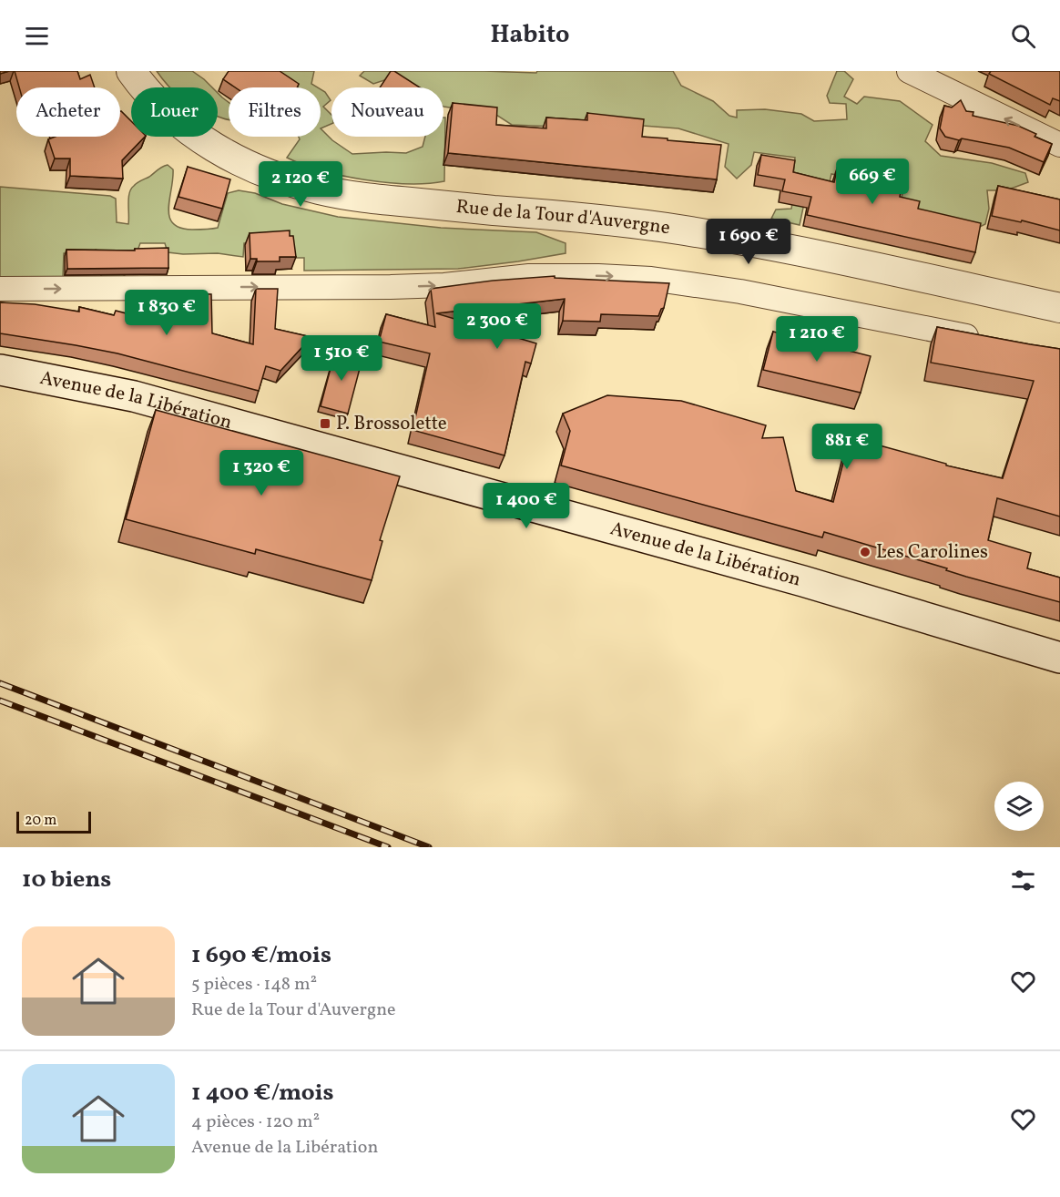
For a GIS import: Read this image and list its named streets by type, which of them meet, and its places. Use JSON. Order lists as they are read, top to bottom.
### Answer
{
  "streets": {
    "main road": ["Avenue de la Libération"],
    "street": ["Rue de la Tour d'Auvergne"]
  },
  "places": {
    "transit": ["P. Brossolette"],
    "other": ["Les Carolines"]
  },
  "scale_bar": "20 m",
  "page": {
    "header": "Habito",
    "chip": [
      "Acheter",
      "Louer",
      "Filtres",
      "Nouveau"
    ],
    "price": [
      "669 €",
      "2 120 €",
      "1 690 €",
      "1 830 €",
      "2 300 €",
      "1 210 €",
      "1 510 €",
      "881 €",
      "1 320 €",
      "1 400 €"
    ],
    "scale": "20 m",
    "heading": "10 biens",
    "list": [
      {
        "name": "1 690 €/mois",
        "note": "5 pièces · 148 m² · Rue de la Tour d'Auvergne"
      },
      {
        "name": "1 400 €/mois",
        "note": "4 pièces · 120 m² · Avenue de la Libération"
      }
    ]
  }
}
